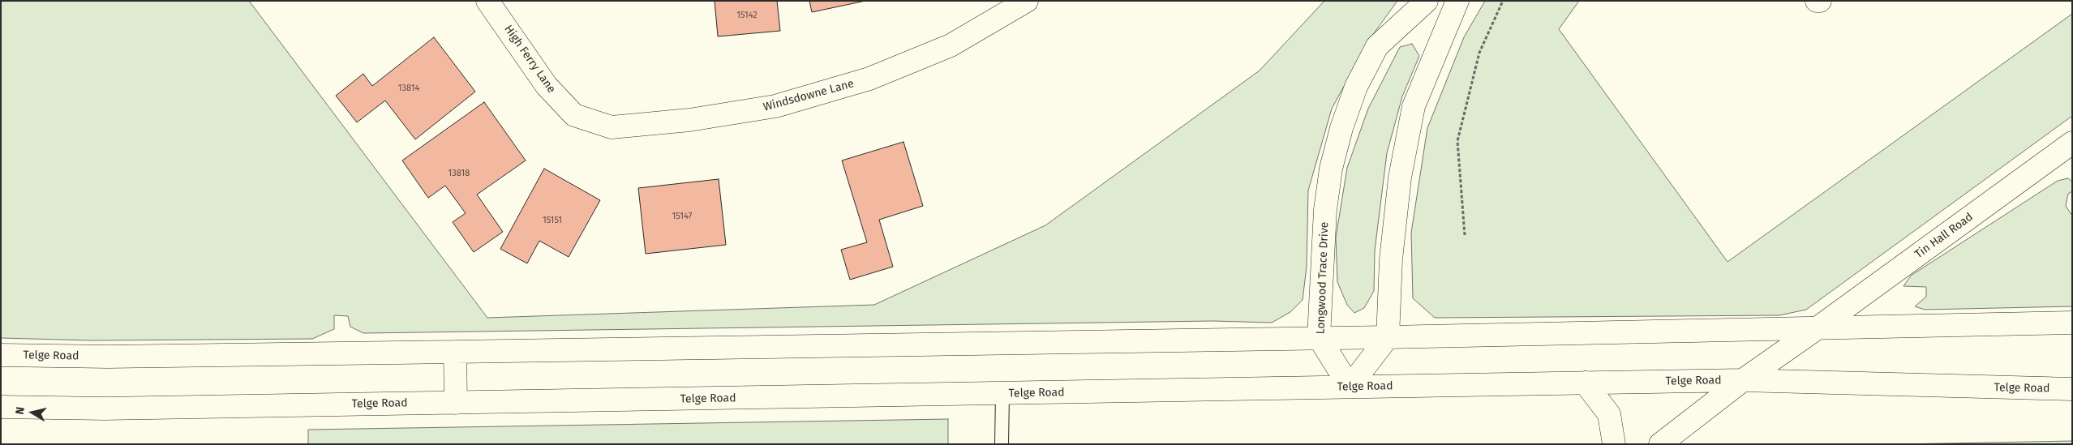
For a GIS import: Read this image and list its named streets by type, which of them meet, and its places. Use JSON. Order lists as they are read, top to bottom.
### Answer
{
  "streets": {
    "main road": [
      "High Ferry Lane",
      "Windsdowne Lane",
      "Tin Hall Road",
      "Longwood Trace Drive",
      "Telge Road"
    ]
  },
  "crossings": [
    ["High Ferry Lane", "Windsdowne Lane"],
    ["Tin Hall Road", "Telge Road"],
    ["Longwood Trace Drive", "Telge Road"]
  ],
  "house_numbers": [
    "15142",
    "13814",
    "13818",
    "15147",
    "15151"
  ],
  "north": "left"
}
